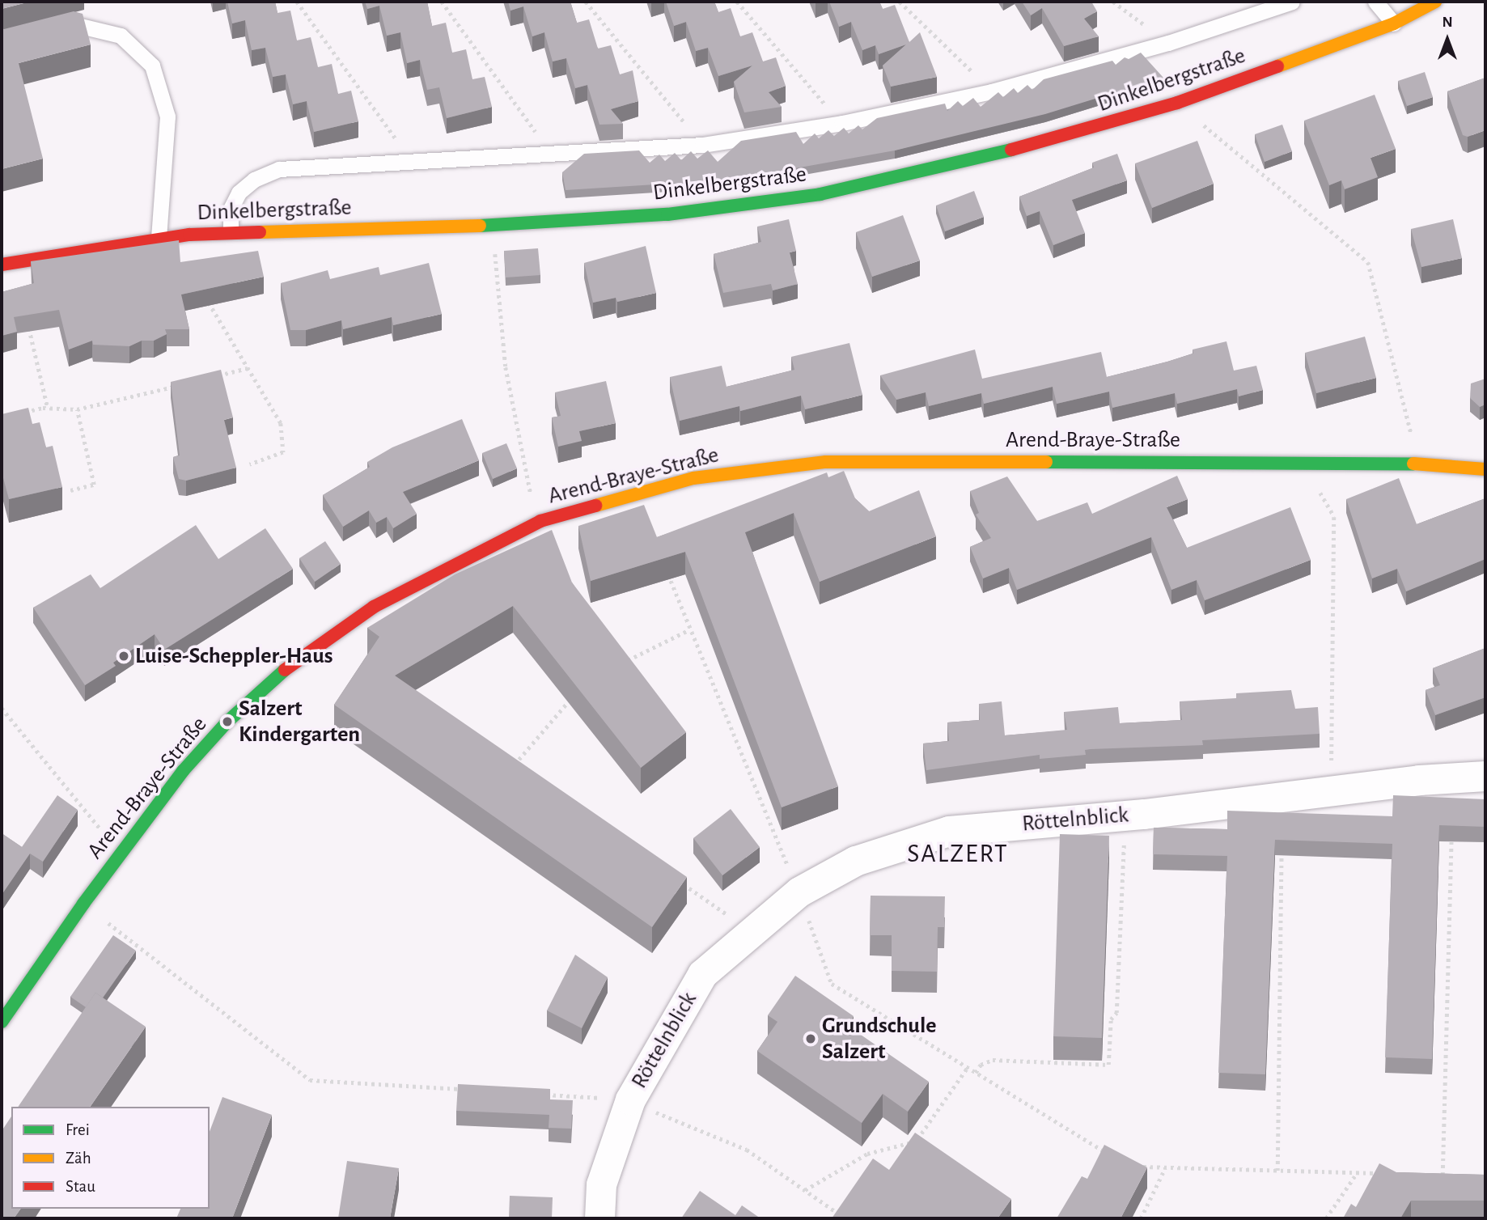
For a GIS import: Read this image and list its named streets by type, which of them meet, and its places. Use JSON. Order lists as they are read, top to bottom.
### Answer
{
  "streets": {
    "street": ["Dinkelbergstraße", "Arend-Braye-Straße", "Röttelnblick"]
  },
  "districts": ["SALZERT"],
  "places": ["Luise‑Scheppler‑Haus", "Salzert Kindergarten", "Grundschule Salzert"],
  "legend": ["Frei", "Zäh", "Stau"],
  "north": "top"
}
